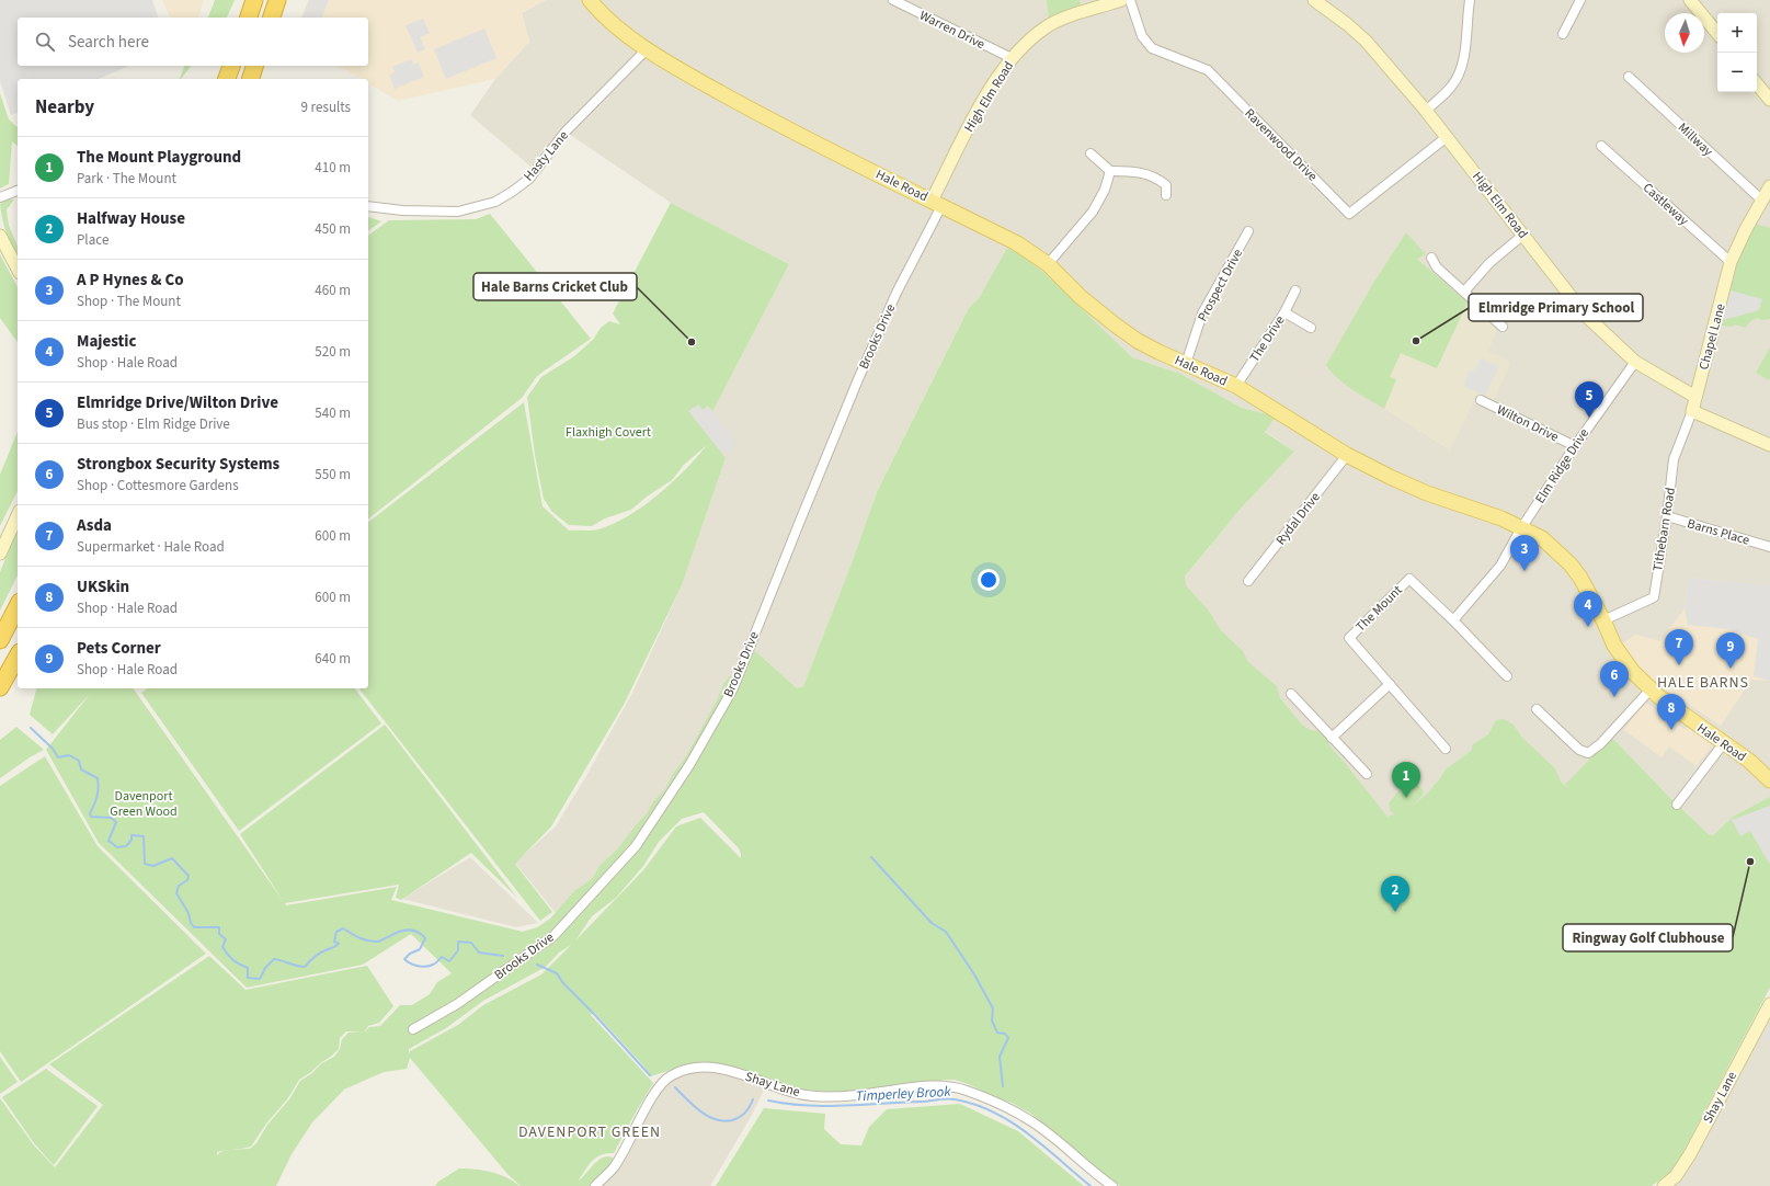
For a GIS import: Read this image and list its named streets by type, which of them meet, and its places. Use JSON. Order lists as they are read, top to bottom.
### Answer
{
  "streets": {
    "main road": ["Hale Road"],
    "street": [
      "Warren Drive",
      "High Elm Road",
      "Millway",
      "Ravenwood Drive",
      "Hasty Lane",
      "Castleway",
      "Prospect Drive",
      "Brooks Drive",
      "Chapel Lane",
      "The Drive",
      "Wilton Drive",
      "Elm Ridge Drive",
      "Rydal Drive",
      "Tithebarn Road",
      "Barns Place",
      "The Mount",
      "Shay Lane"
    ]
  },
  "crossings": [
    ["Warren Drive", "High Elm Road"],
    ["High Elm Road", "Ravenwood Drive"],
    ["High Elm Road", "Hale Road"],
    ["High Elm Road", "Brooks Drive"],
    ["High Elm Road", "Chapel Lane"],
    ["High Elm Road", "Elm Ridge Drive"],
    ["Millway", "Chapel Lane"],
    ["Hasty Lane", "Hale Road"],
    ["Hale Road", "Prospect Drive"],
    ["Hale Road", "Brooks Drive"],
    ["Hale Road", "The Drive"],
    ["Hale Road", "Elm Ridge Drive"],
    ["Hale Road", "Rydal Drive"],
    ["Hale Road", "Tithebarn Road"],
    ["Castleway", "Chapel Lane"],
    ["Chapel Lane", "Tithebarn Road"],
    ["Wilton Drive", "Elm Ridge Drive"],
    ["Tithebarn Road", "Barns Place"]
  ],
  "districts": ["HALE BARNS", "DAVENPORT GREEN"],
  "water": ["Timperley Brook"],
  "parks": ["Flaxhigh Covert", "Davenport Green Wood"],
  "places": ["Elmridge Primary School", "Hale Barns Cricket Club", "Ringway Golf Clubhouse"],
  "north": "bottom",
  "page": {
    "map_buttons": ["+", "−"],
    "search": "Search here",
    "heading": ["Nearby", "9 results"],
    "list": [
      {
        "mark": "1",
        "name": "The Mount Playground",
        "note": "Park · The Mount",
        "value": "410 m"
      },
      {
        "mark": "2",
        "name": "Halfway House",
        "note": "Place",
        "value": "450 m"
      },
      {
        "mark": "3",
        "name": "A P Hynes & Co",
        "note": "Shop · The Mount",
        "value": "460 m"
      },
      {
        "mark": "4",
        "name": "Majestic",
        "note": "Shop · Hale Road",
        "value": "520 m"
      },
      {
        "mark": "5",
        "name": "Elmridge Drive/Wilton Drive",
        "note": "Bus stop · Elm Ridge Drive",
        "value": "540 m"
      },
      {
        "mark": "6",
        "name": "Strongbox Security Systems",
        "note": "Shop · Cottesmore Gardens",
        "value": "550 m"
      },
      {
        "mark": "7",
        "name": "Asda",
        "note": "Supermarket · Hale Road",
        "value": "600 m"
      },
      {
        "mark": "8",
        "name": "UKSkin",
        "note": "Shop · Hale Road",
        "value": "600 m"
      },
      {
        "mark": "9",
        "name": "Pets Corner",
        "note": "Shop · Hale Road",
        "value": "640 m"
      }
    ],
    "pins": [
      "5",
      "3",
      "4",
      "7",
      "9",
      "6",
      "8",
      "1",
      "2"
    ]
  }
}
